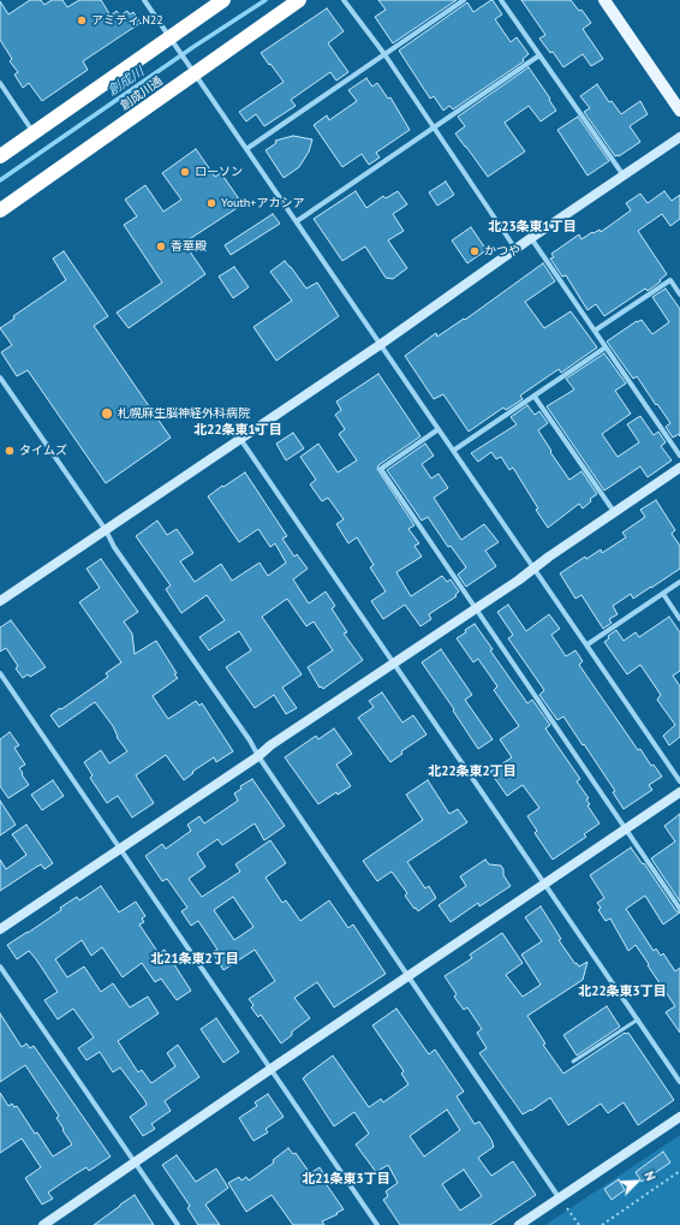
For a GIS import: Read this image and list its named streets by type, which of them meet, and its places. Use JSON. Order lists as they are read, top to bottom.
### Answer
{
  "streets": {
    "highway": ["創成川通"]
  },
  "districts": [
    "北23条東1丁目",
    "北22条東1丁目",
    "北22条東2丁目",
    "北21条東2丁目",
    "北22条東3丁目",
    "北21条東3丁目"
  ],
  "water": ["創成川"],
  "places": [
    "アミティ.N22",
    "ローソン",
    "Youth+アカシア",
    "香華殿",
    "かつや",
    "札幌麻生脳神経外科病院",
    "タイムズ"
  ],
  "north": "top right"
}
